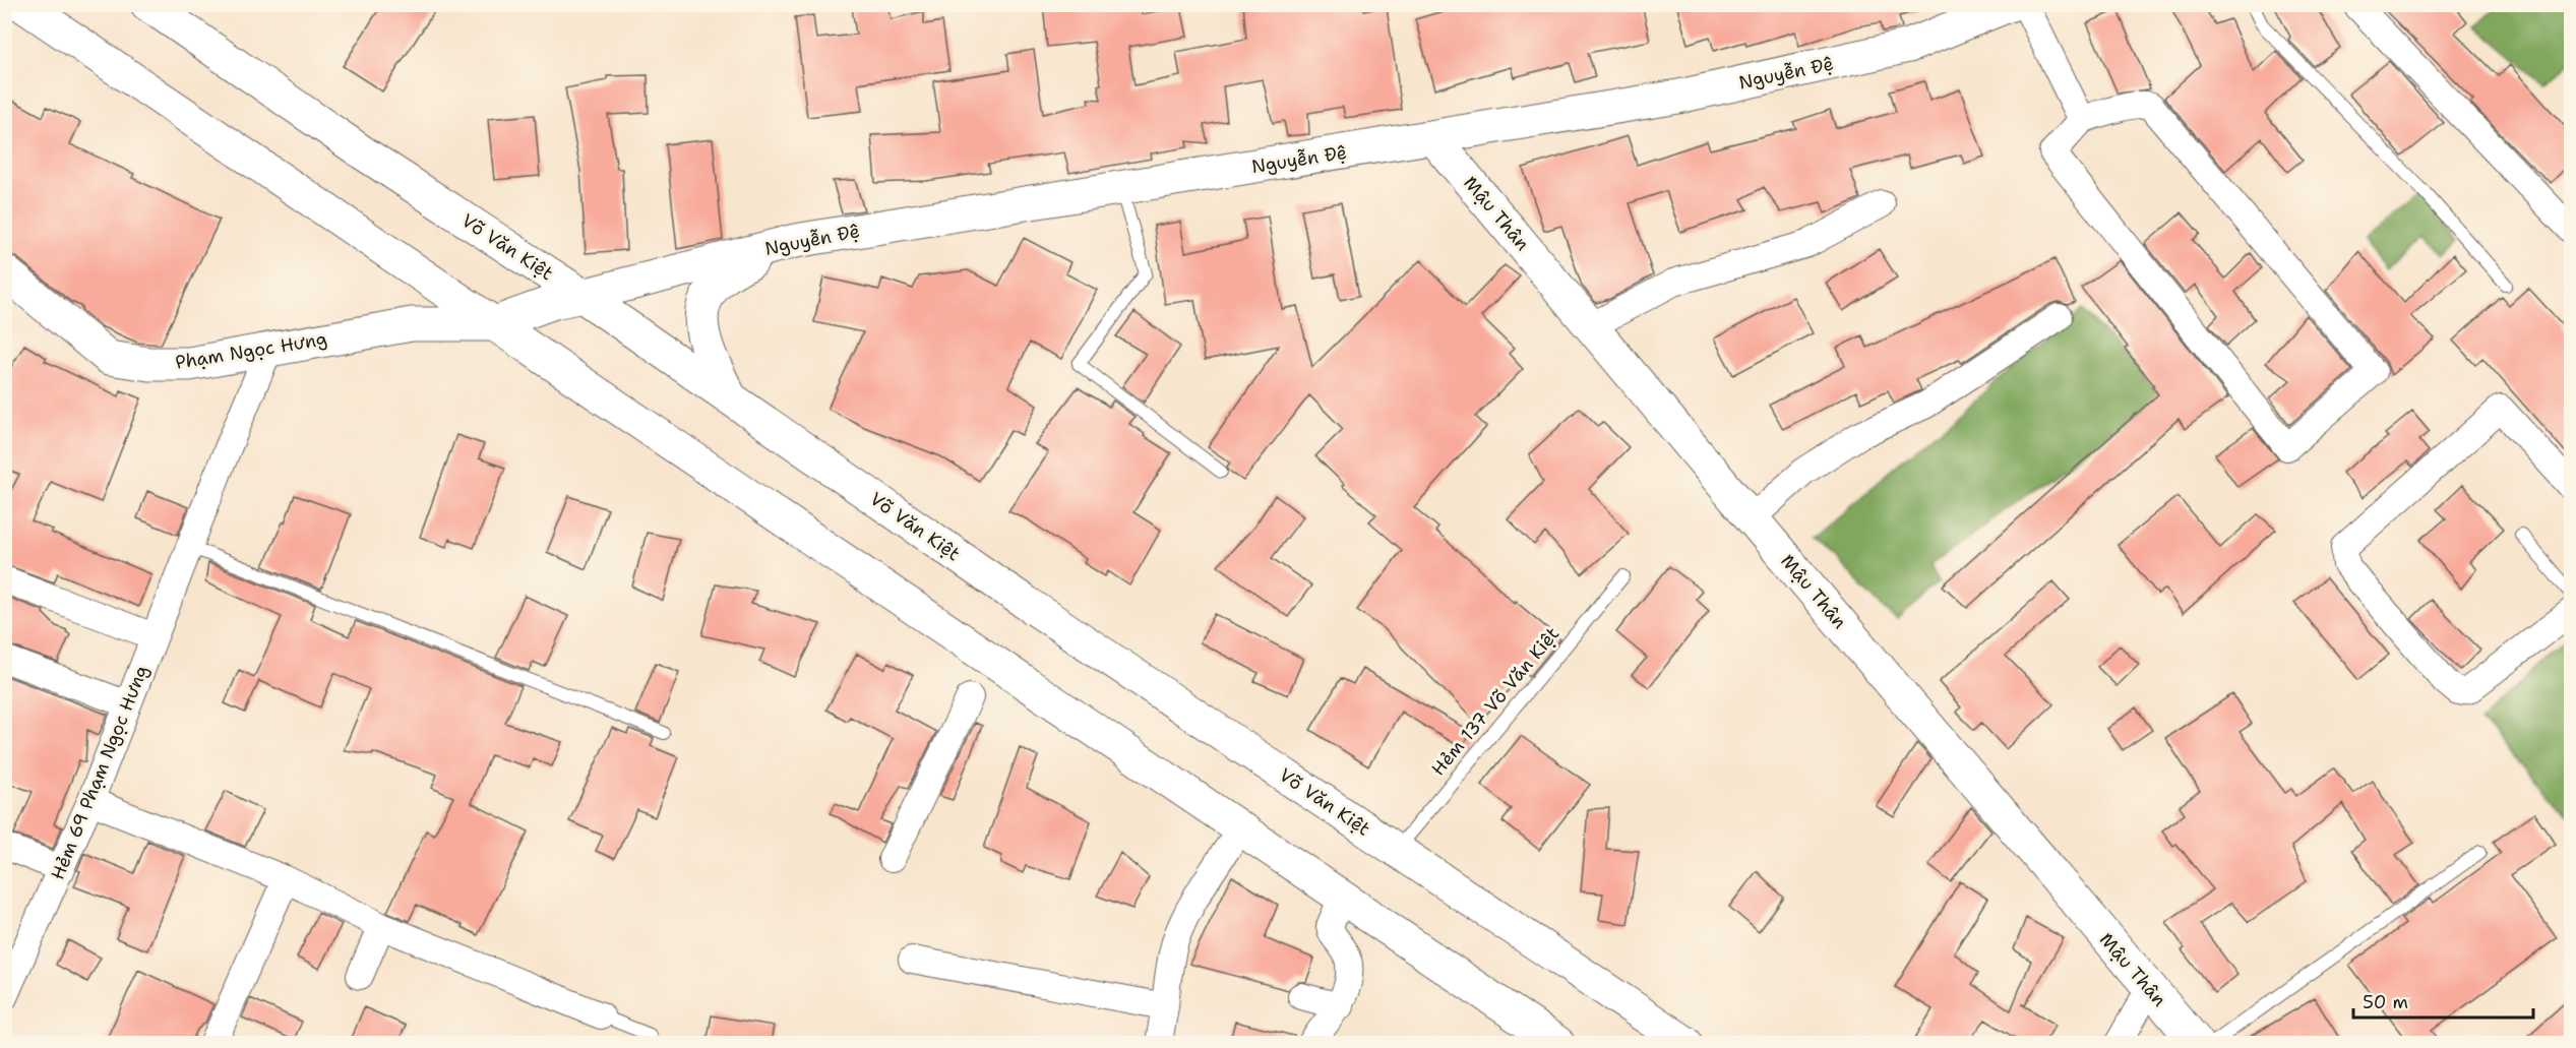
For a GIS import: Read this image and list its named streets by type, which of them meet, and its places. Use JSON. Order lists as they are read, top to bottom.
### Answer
{
  "streets": {
    "main road": [
      "Nguyễn Đệ",
      "Mậu Thân",
      "Võ Văn Kiệt",
      "Phạm Ngọc Hưng"
    ],
    "street": ["Hẻm 69 Phạm Ngọc Hưng"],
    "lane": ["Hẻm 137 Võ Văn Kiệt"]
  },
  "crossings": [
    ["Nguyễn Đệ", "Mậu Thân"],
    ["Nguyễn Đệ", "Võ Văn Kiệt"],
    ["Nguyễn Đệ", "Phạm Ngọc Hưng"],
    ["Võ Văn Kiệt", "Hẻm 137 Võ Văn Kiệt"],
    ["Phạm Ngọc Hưng", "Hẻm 69 Phạm Ngọc Hưng"]
  ],
  "scale_bar": "50 m"
}
